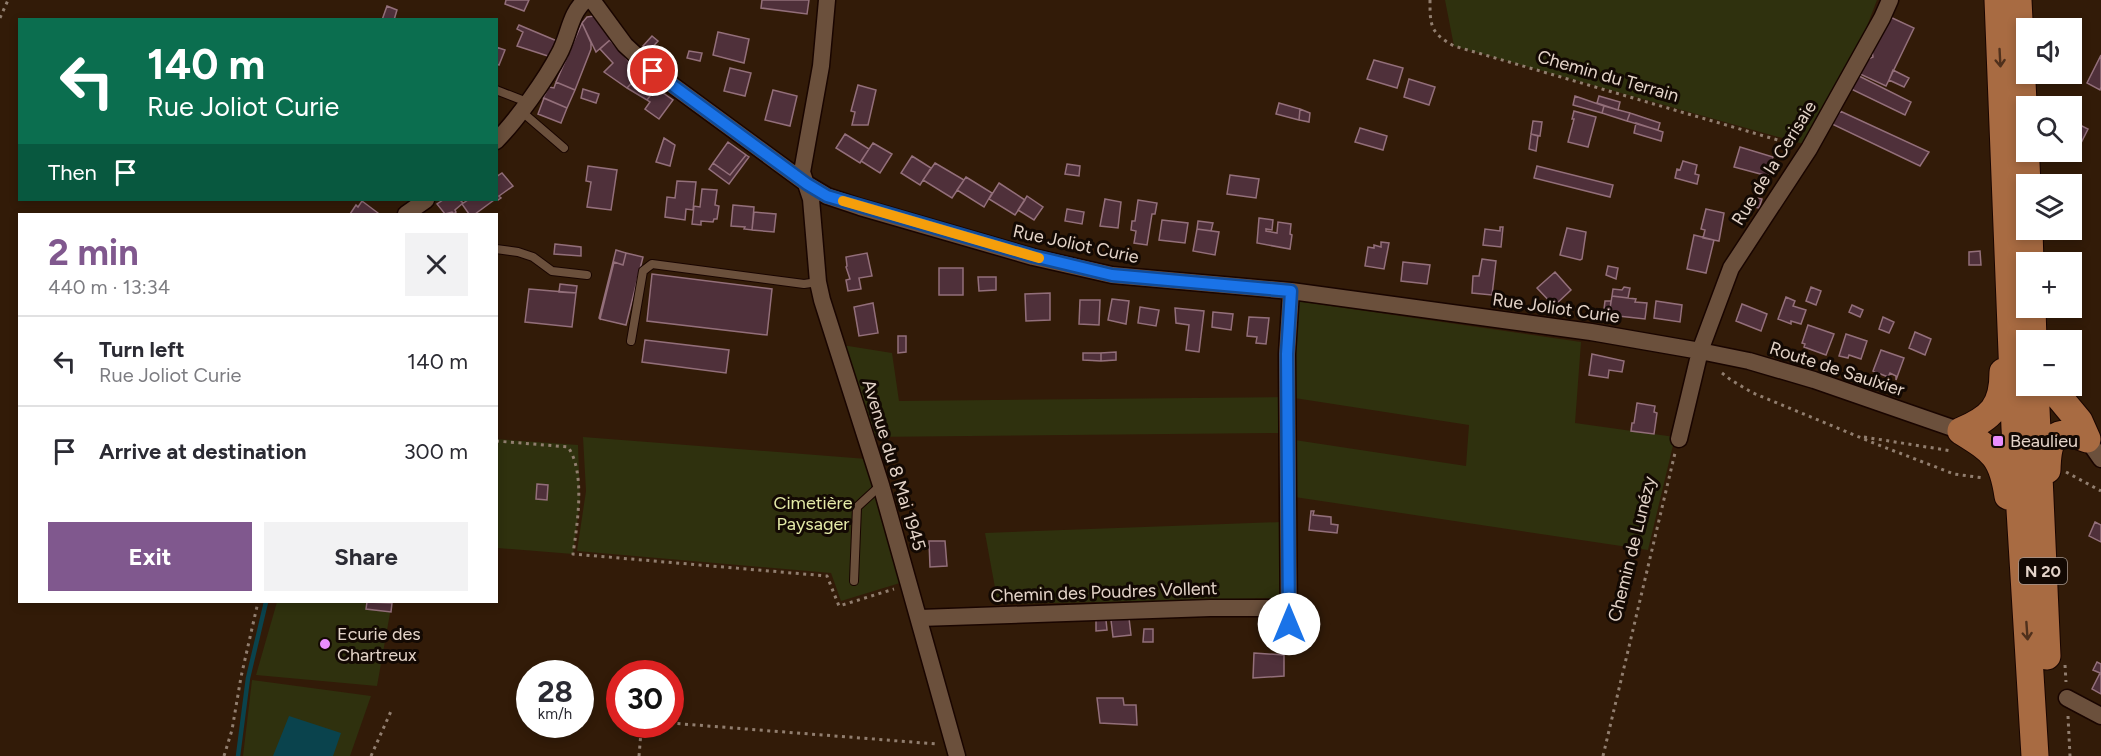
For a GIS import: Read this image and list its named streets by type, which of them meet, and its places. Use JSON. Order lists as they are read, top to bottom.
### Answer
{
  "streets": {
    "highway": ["N 20"],
    "street": [
      "Rue de la Cerisaie",
      "Rue Joliot Curie",
      "Route de Saulxier",
      "Avenue du 8 Mai 1945",
      "Chemin des Poudres Vollent"
    ],
    "path": ["Chemin du Terrain", "Chemin de Lunézy"]
  },
  "crossings": [
    ["Chemin du Terrain", "Rue de la Cerisaie"],
    ["Rue de la Cerisaie", "Rue Joliot Curie"],
    ["Rue de la Cerisaie", "Route de Saulxier"],
    ["Rue Joliot Curie", "Route de Saulxier"],
    ["Rue Joliot Curie", "Avenue du 8 Mai 1945"],
    ["Avenue du 8 Mai 1945", "Chemin des Poudres Vollent"]
  ],
  "parks": ["Cimetière Paysager"],
  "places": {
    "transit": ["Beaulieu"],
    "other": ["Ecurie des Chartreux"]
  },
  "page": {
    "map_buttons": ["+", "−"],
    "turn": ["140 m", "Rue Joliot Curie"],
    "then": "Then",
    "heading": ["2 min", "440 m · 13:34"],
    "list": [
      {
        "name": "Turn left",
        "note": "Rue Joliot Curie",
        "value": "140 m"
      },
      {
        "name": "Arrive at destination",
        "value": "300 m"
      }
    ],
    "buttons": ["Exit", "Share"],
    "speed": "28 km/h",
    "limit": "30"
  }
}
